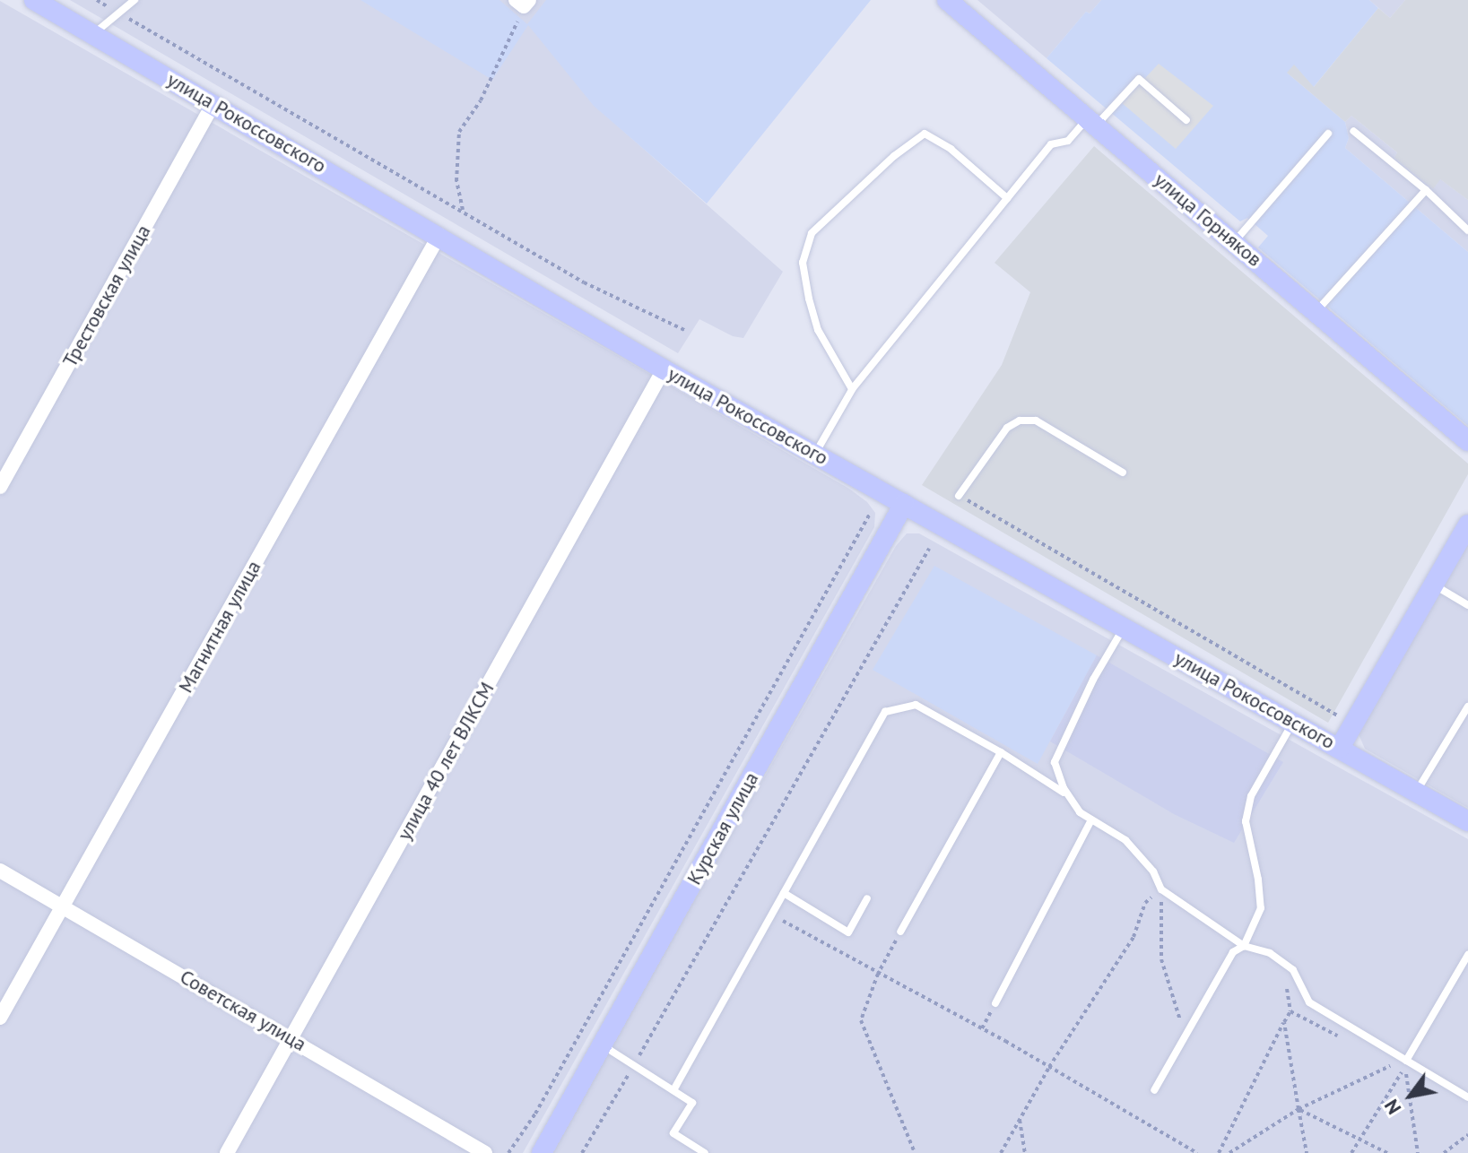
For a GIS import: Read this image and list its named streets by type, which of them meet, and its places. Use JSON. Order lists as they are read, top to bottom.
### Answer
{
  "streets": {
    "main road": ["улица Рокоссовского", "улица Горняков", "Курская улица"],
    "street": [
      "Трестовская улица",
      "Магнитная улица",
      "улица 40 лет ВЛКСМ",
      "Советская улица"
    ]
  },
  "crossings": [
    ["улица Рокоссовского", "Трестовская улица"],
    ["улица Рокоссовского", "Магнитная улица"],
    ["улица Рокоссовского", "улица 40 лет ВЛКСМ"],
    ["улица Рокоссовского", "Курская улица"],
    ["Магнитная улица", "Советская улица"],
    ["улица 40 лет ВЛКСМ", "Советская улица"]
  ],
  "north": "bottom left"
}
